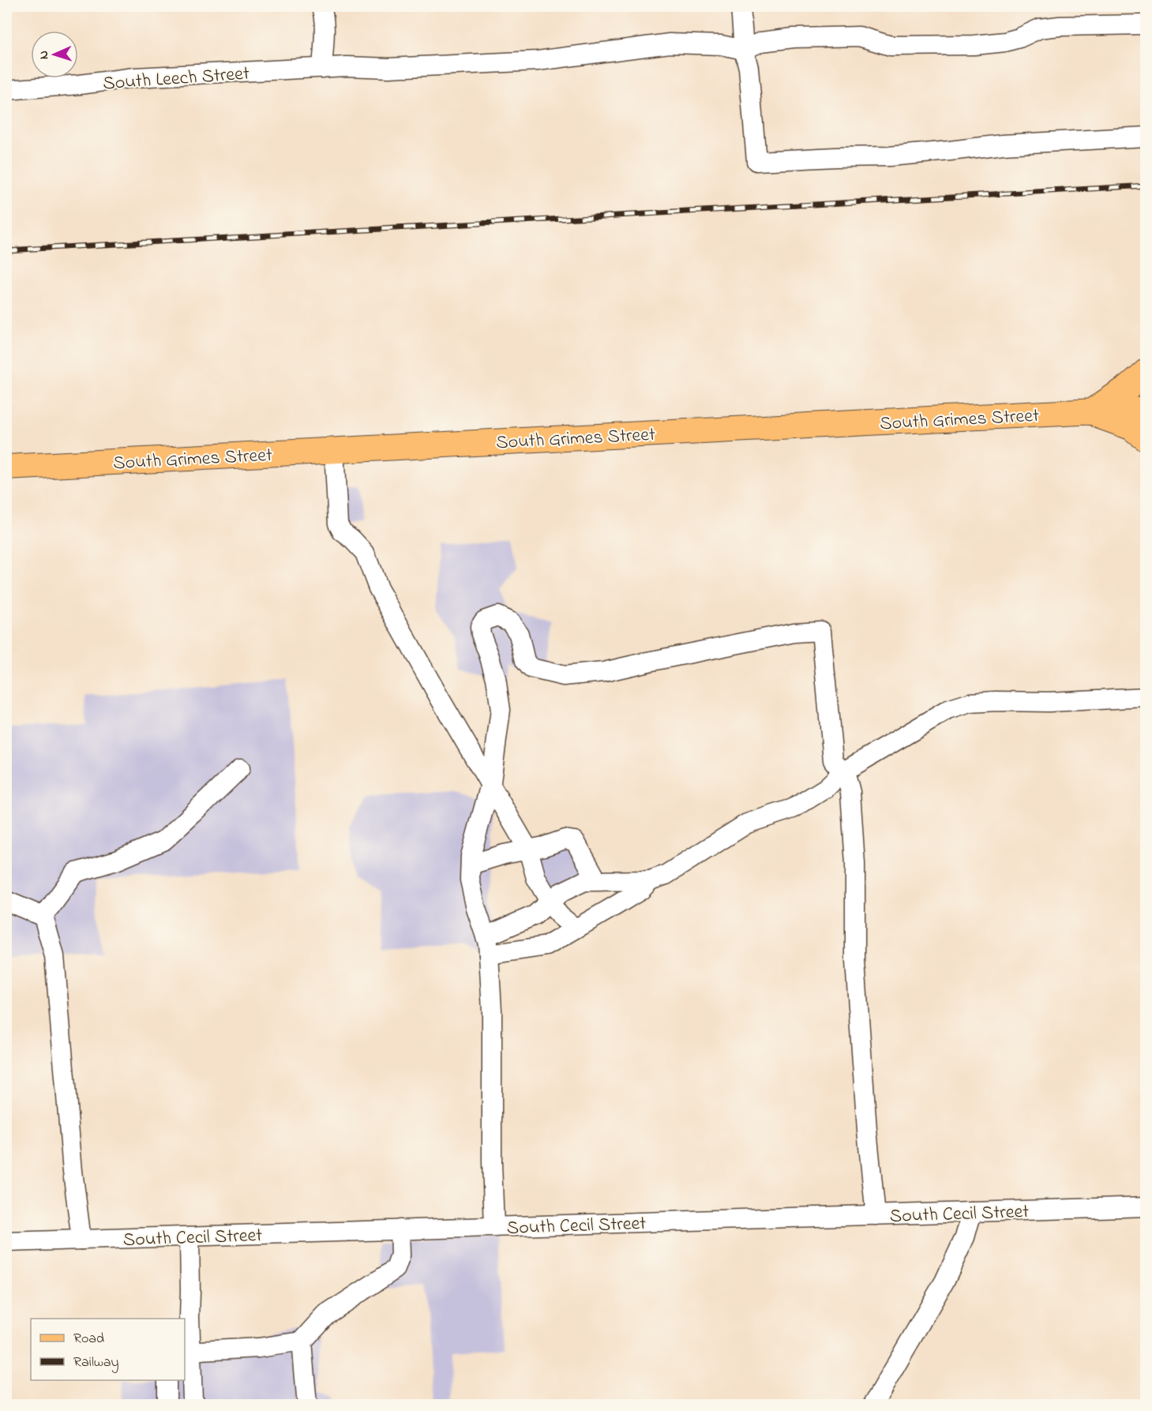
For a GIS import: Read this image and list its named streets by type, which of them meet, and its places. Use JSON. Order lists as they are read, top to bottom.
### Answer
{
  "streets": {
    "main road": ["South Grimes Street"],
    "street": ["South Leech Street", "South Cecil Street"]
  },
  "legend": ["Road", "Railway"],
  "north": "left"
}
